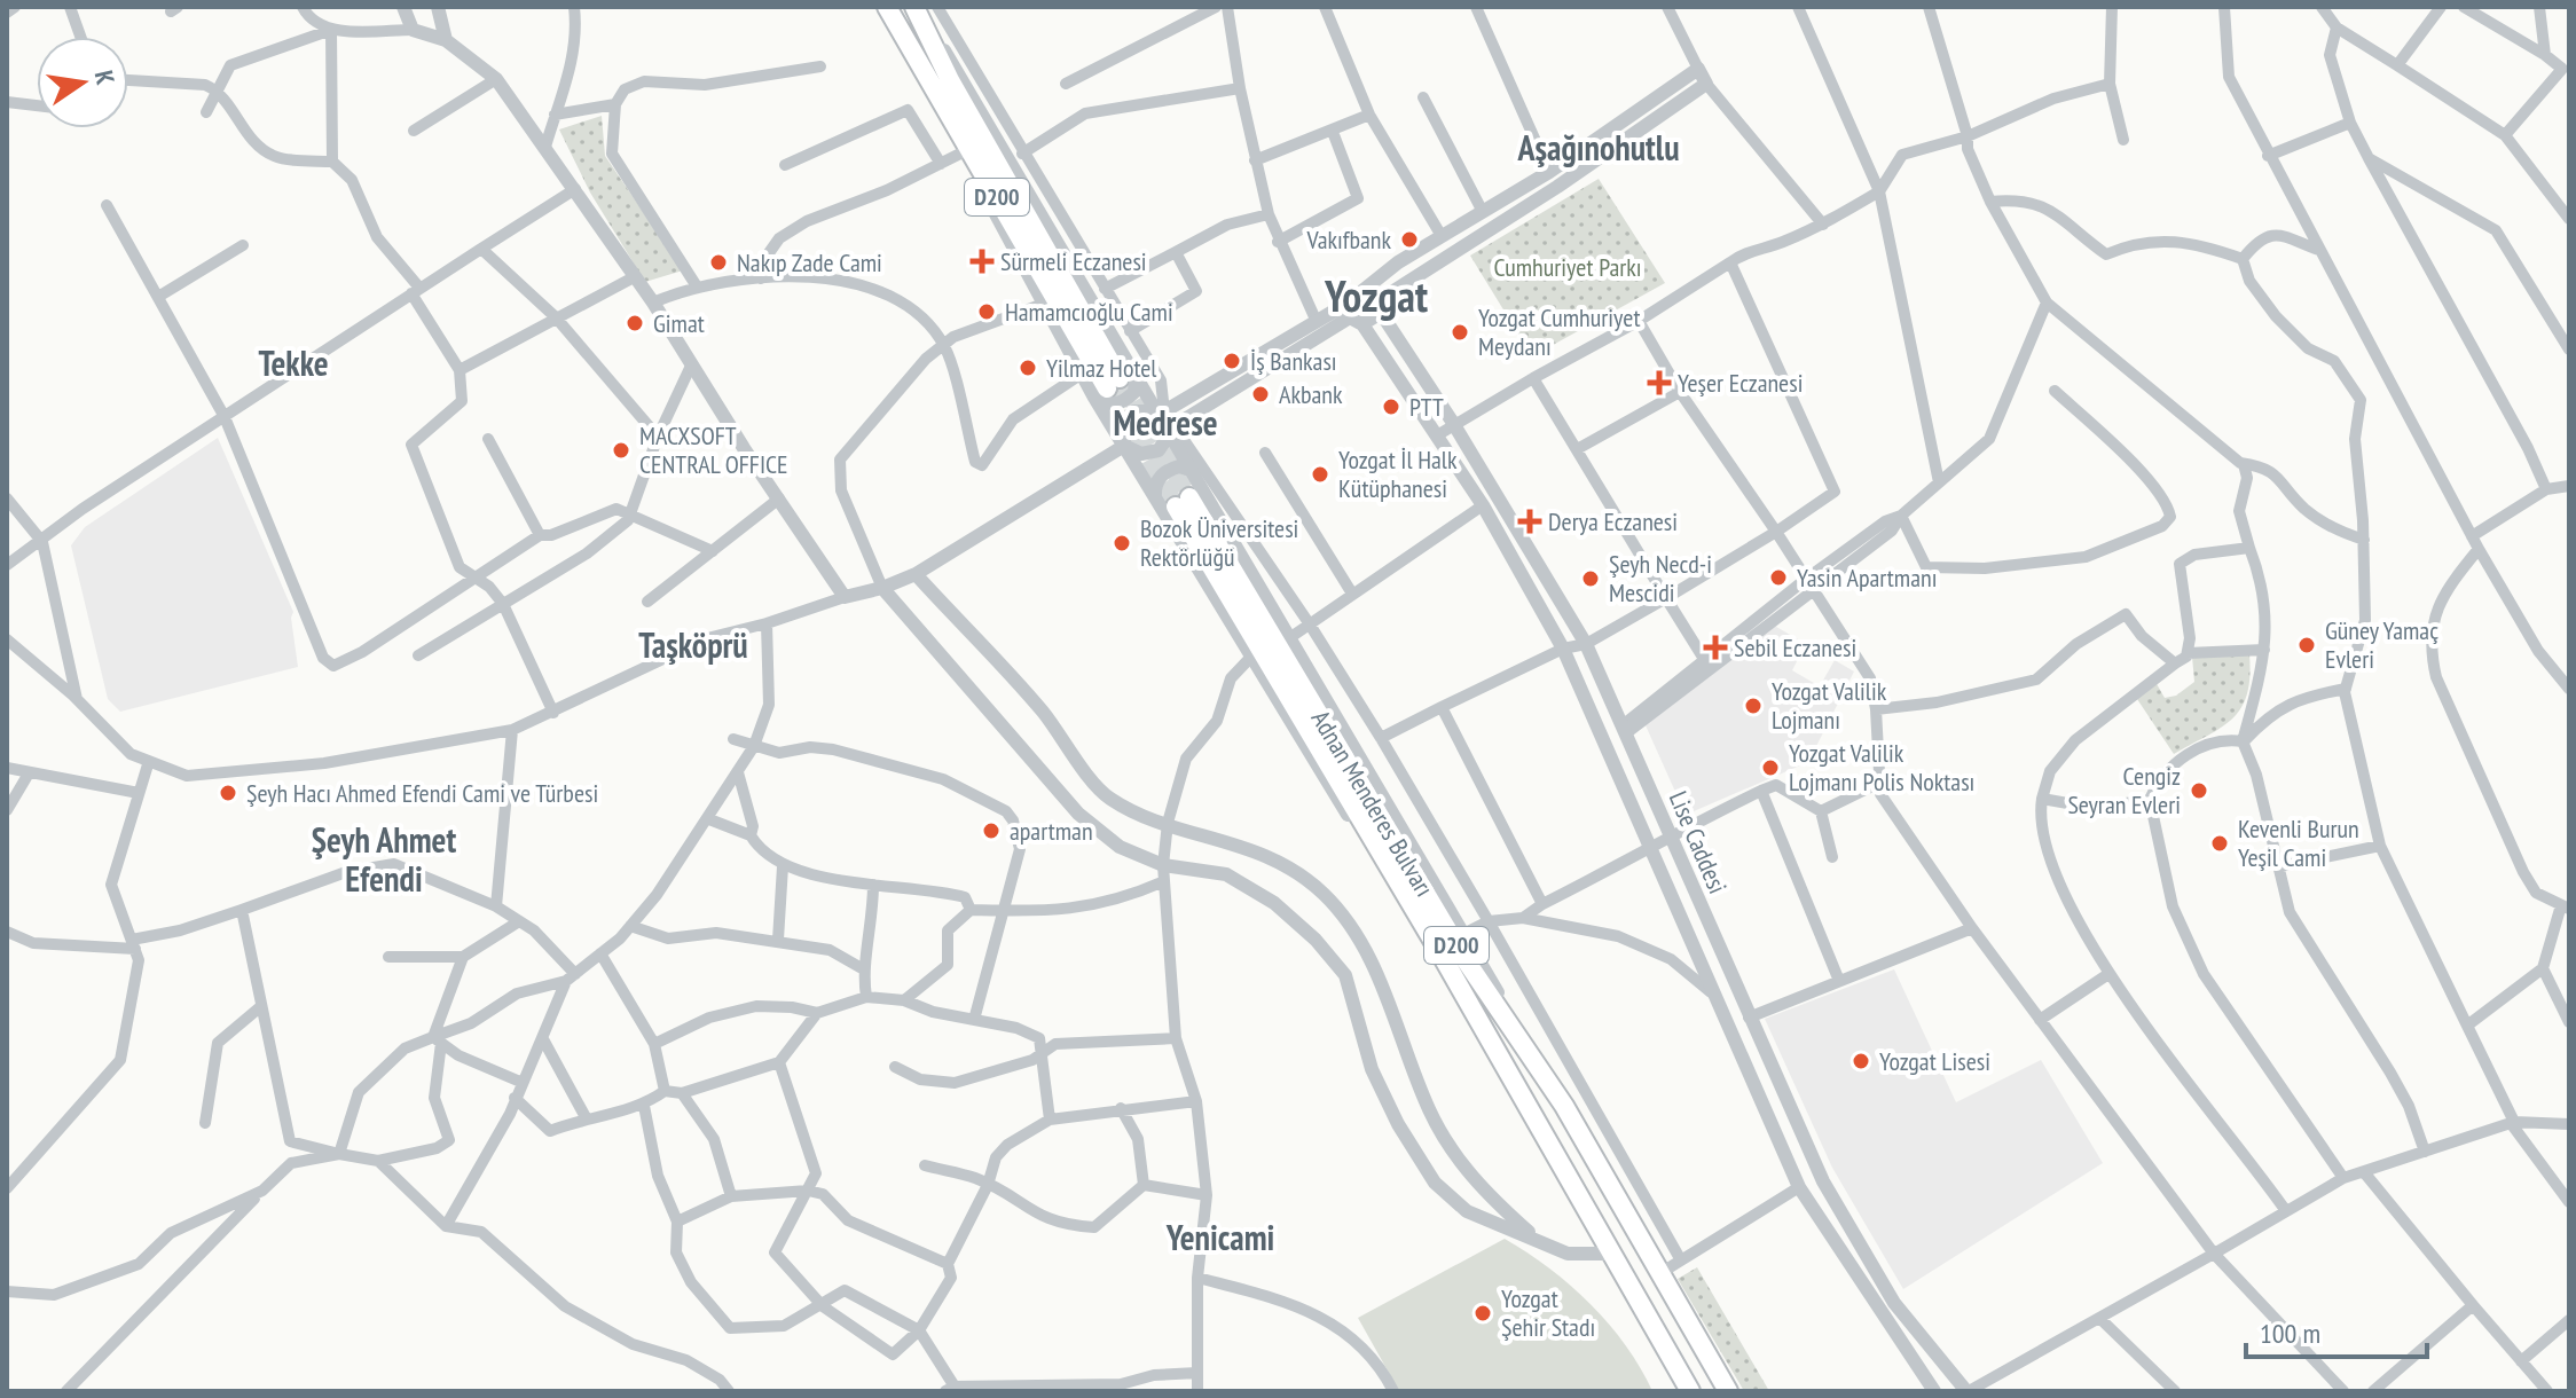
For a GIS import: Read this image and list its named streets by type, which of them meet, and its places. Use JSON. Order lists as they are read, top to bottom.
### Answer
{
  "streets": {
    "highway": ["D200", "Adnan Menderes Bulvarı"],
    "street": ["Lise Caddesi"]
  },
  "districts": [
    "Aşağınohutlu",
    "Yozgat",
    "Tekke",
    "Medrese",
    "Taşköprü",
    "Şeyh Ahmet Efendi",
    "Yenicami"
  ],
  "parks": ["Cumhuriyet Parkı"],
  "places": {
    "other": [
      "Vakıfbank",
      "Nakıp Zade Cami",
      "Hamamcıoğlu Cami",
      "Gimat",
      "Yozgat Cumhuriyet Meydanı",
      "İş Bankası",
      "Yilmaz Hotel",
      "Akbank",
      "PTT",
      "MACXSOFT CENTRAL OFFICE",
      "Yozgat İl Halk Kütüphanesi",
      "Bozok Üniversitesi Rektörlüğü",
      "Yasin Apartmanı",
      "Şeyh Necd-i Mescidi",
      "Güney Yamaç Evleri",
      "Yozgat Valilik Lojmanı",
      "Yozgat Valilik Lojmanı Polis Noktası",
      "Cengiz Seyran Evleri",
      "Şeyh Hacı Ahmed Efendi Cami ve Türbesi",
      "apartman",
      "Kevenli Burun Yeşil Cami",
      "Yozgat Lisesi",
      "Yozgat Şehir Stadı"
    ],
    "health": [
      "Sürmeli Eczanesi",
      "Yeşer Eczanesi",
      "Derya Eczanesi",
      "Sebil Eczanesi"
    ]
  },
  "scale_bar": "100 m",
  "north": "right"
}
